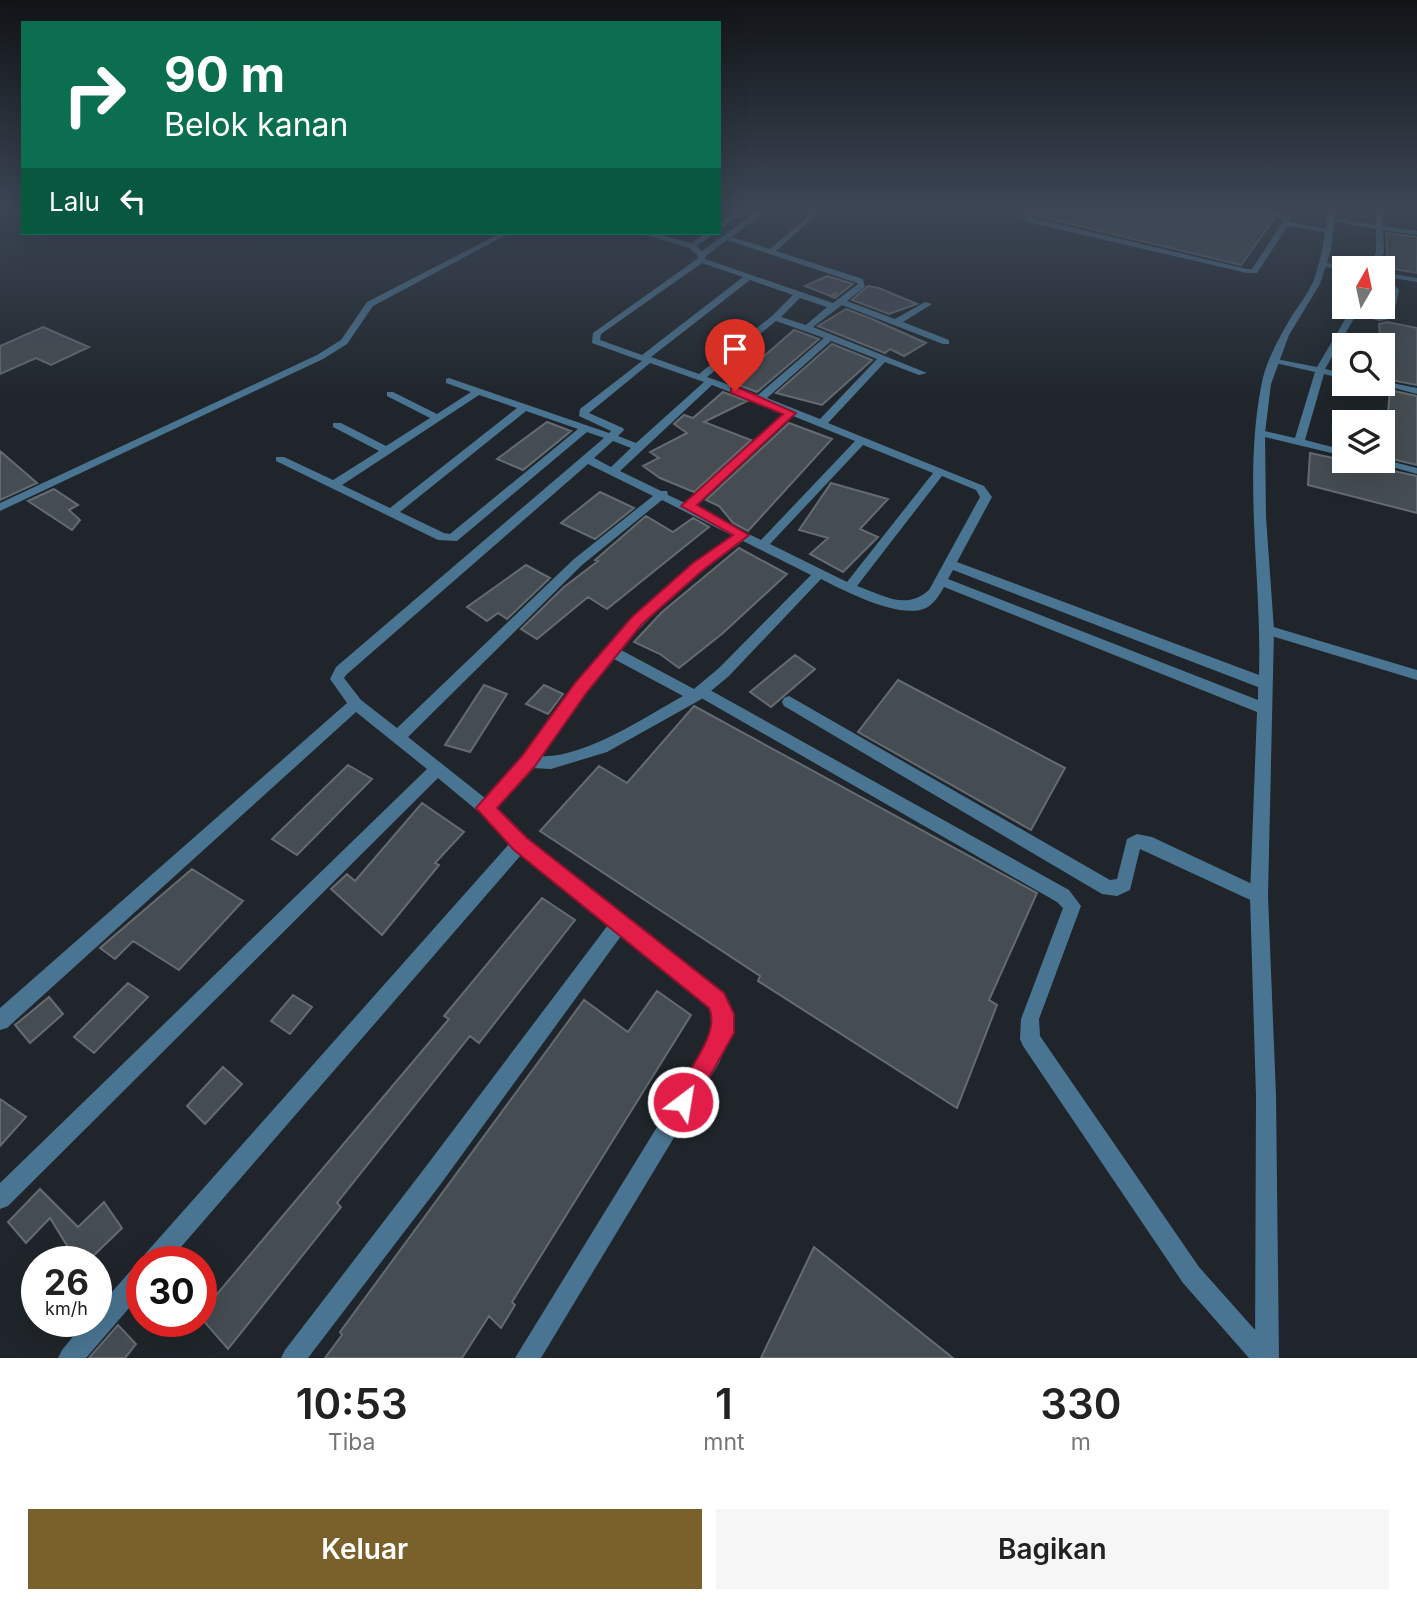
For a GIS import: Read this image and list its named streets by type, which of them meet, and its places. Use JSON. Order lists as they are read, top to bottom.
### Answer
{
  "north": "top",
  "page": {
    "turn": ["90 m", "Belok kanan"],
    "then": "Lalu",
    "speed": "26 km/h",
    "limit": "30",
    "eta": [
      "10:53",
      "Tiba",
      "1",
      "mnt",
      "330",
      "m"
    ],
    "buttons": ["Keluar", "Bagikan"]
  }
}
